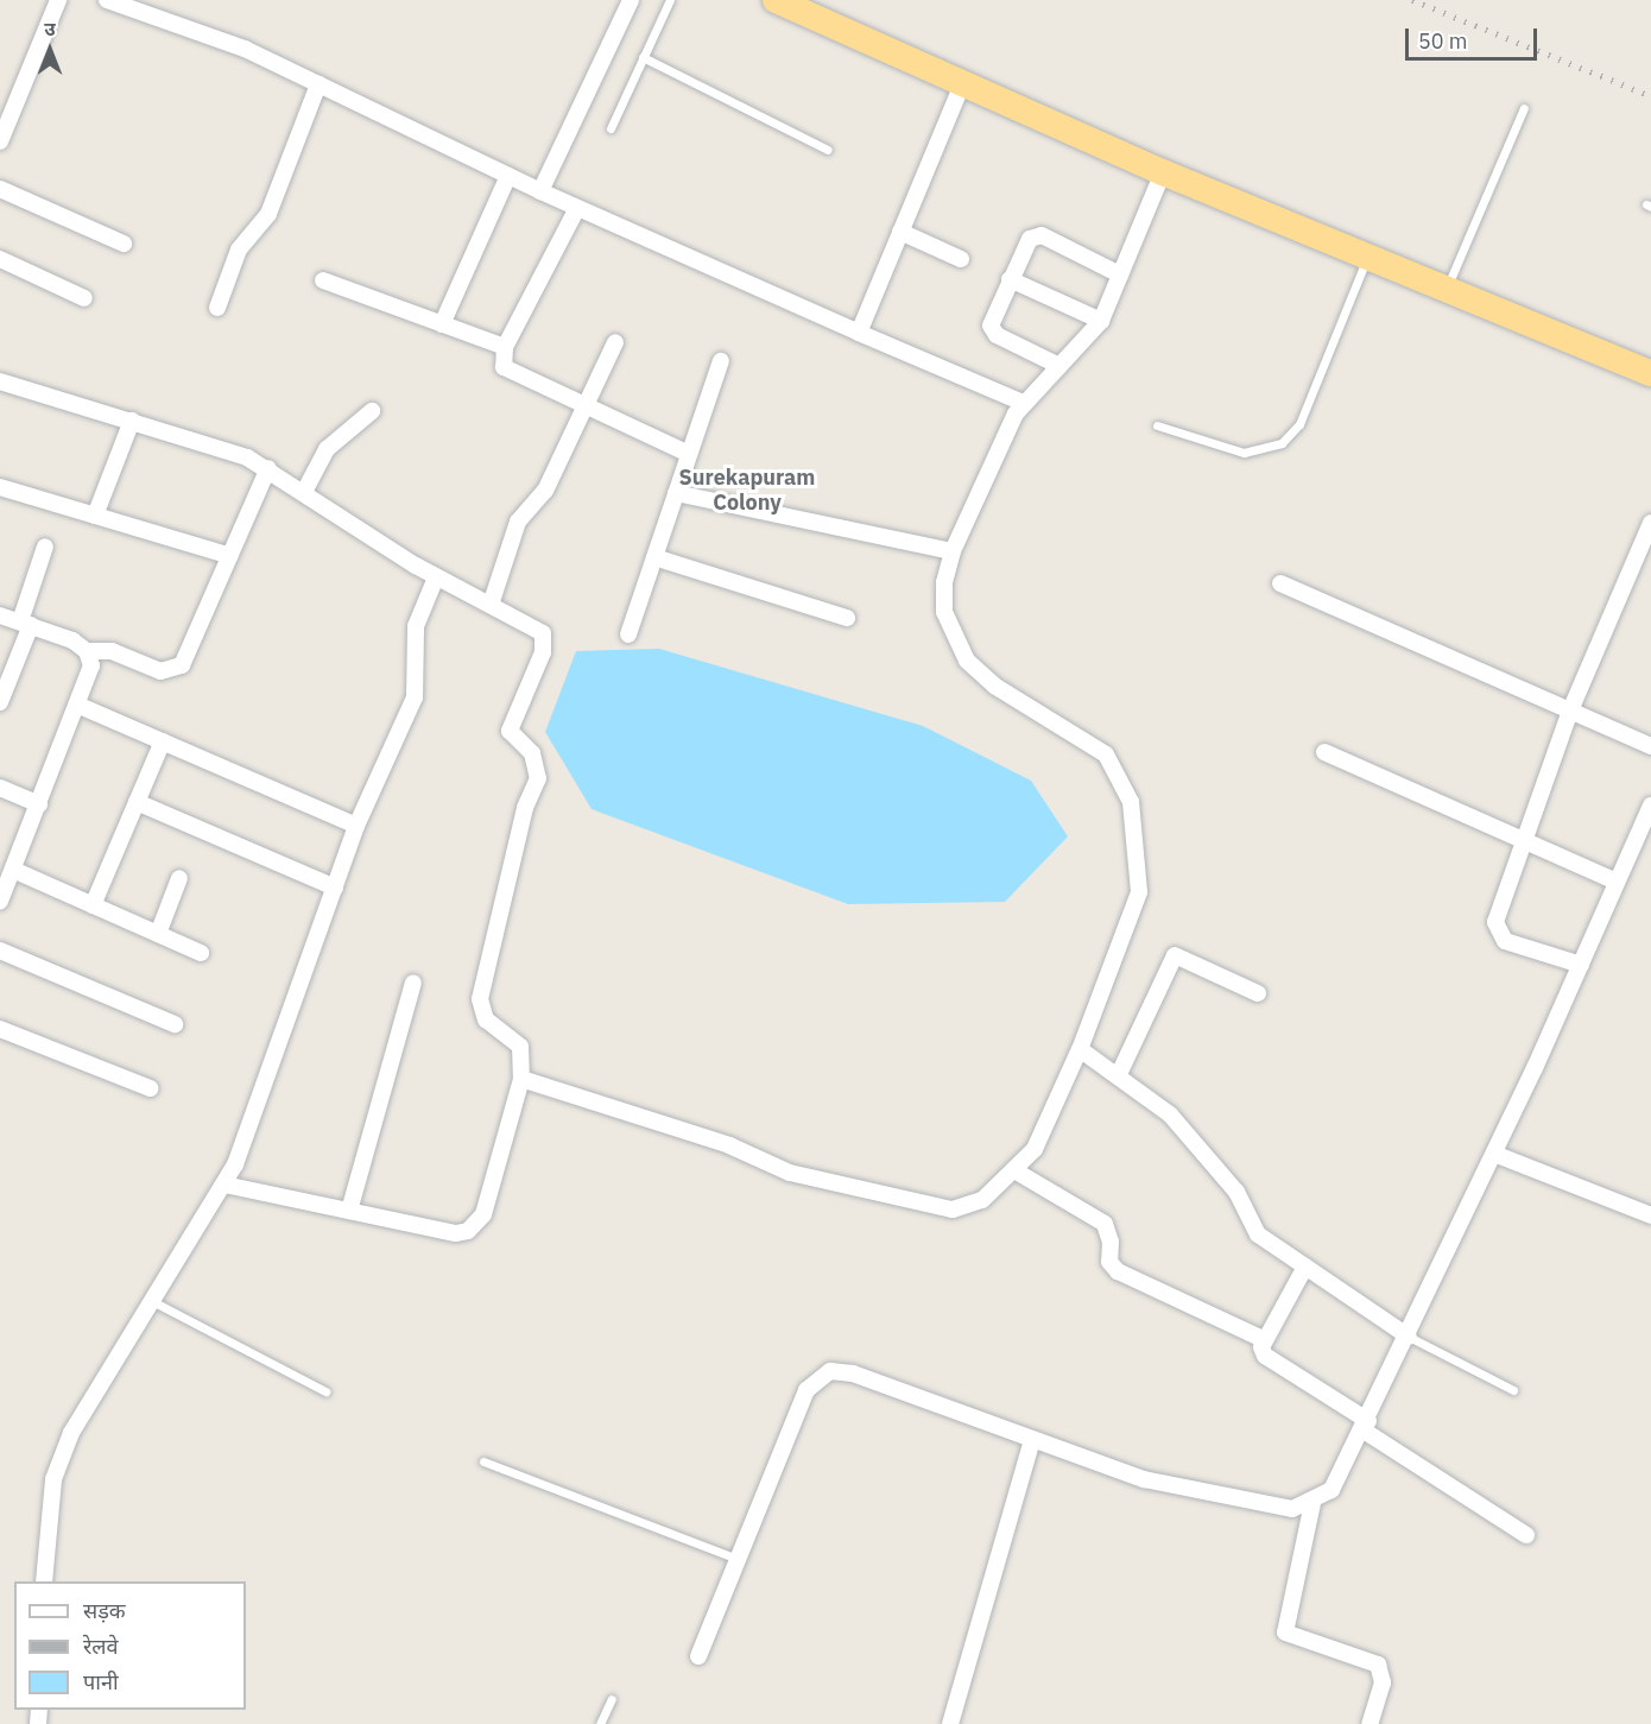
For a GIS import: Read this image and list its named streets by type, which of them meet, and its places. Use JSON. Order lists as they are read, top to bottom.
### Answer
{
  "districts": ["Surekapuram Colony"],
  "legend": ["सड़क", "रेलवे", "पानी"],
  "scale_bar": "50 m",
  "north": "top"
}
